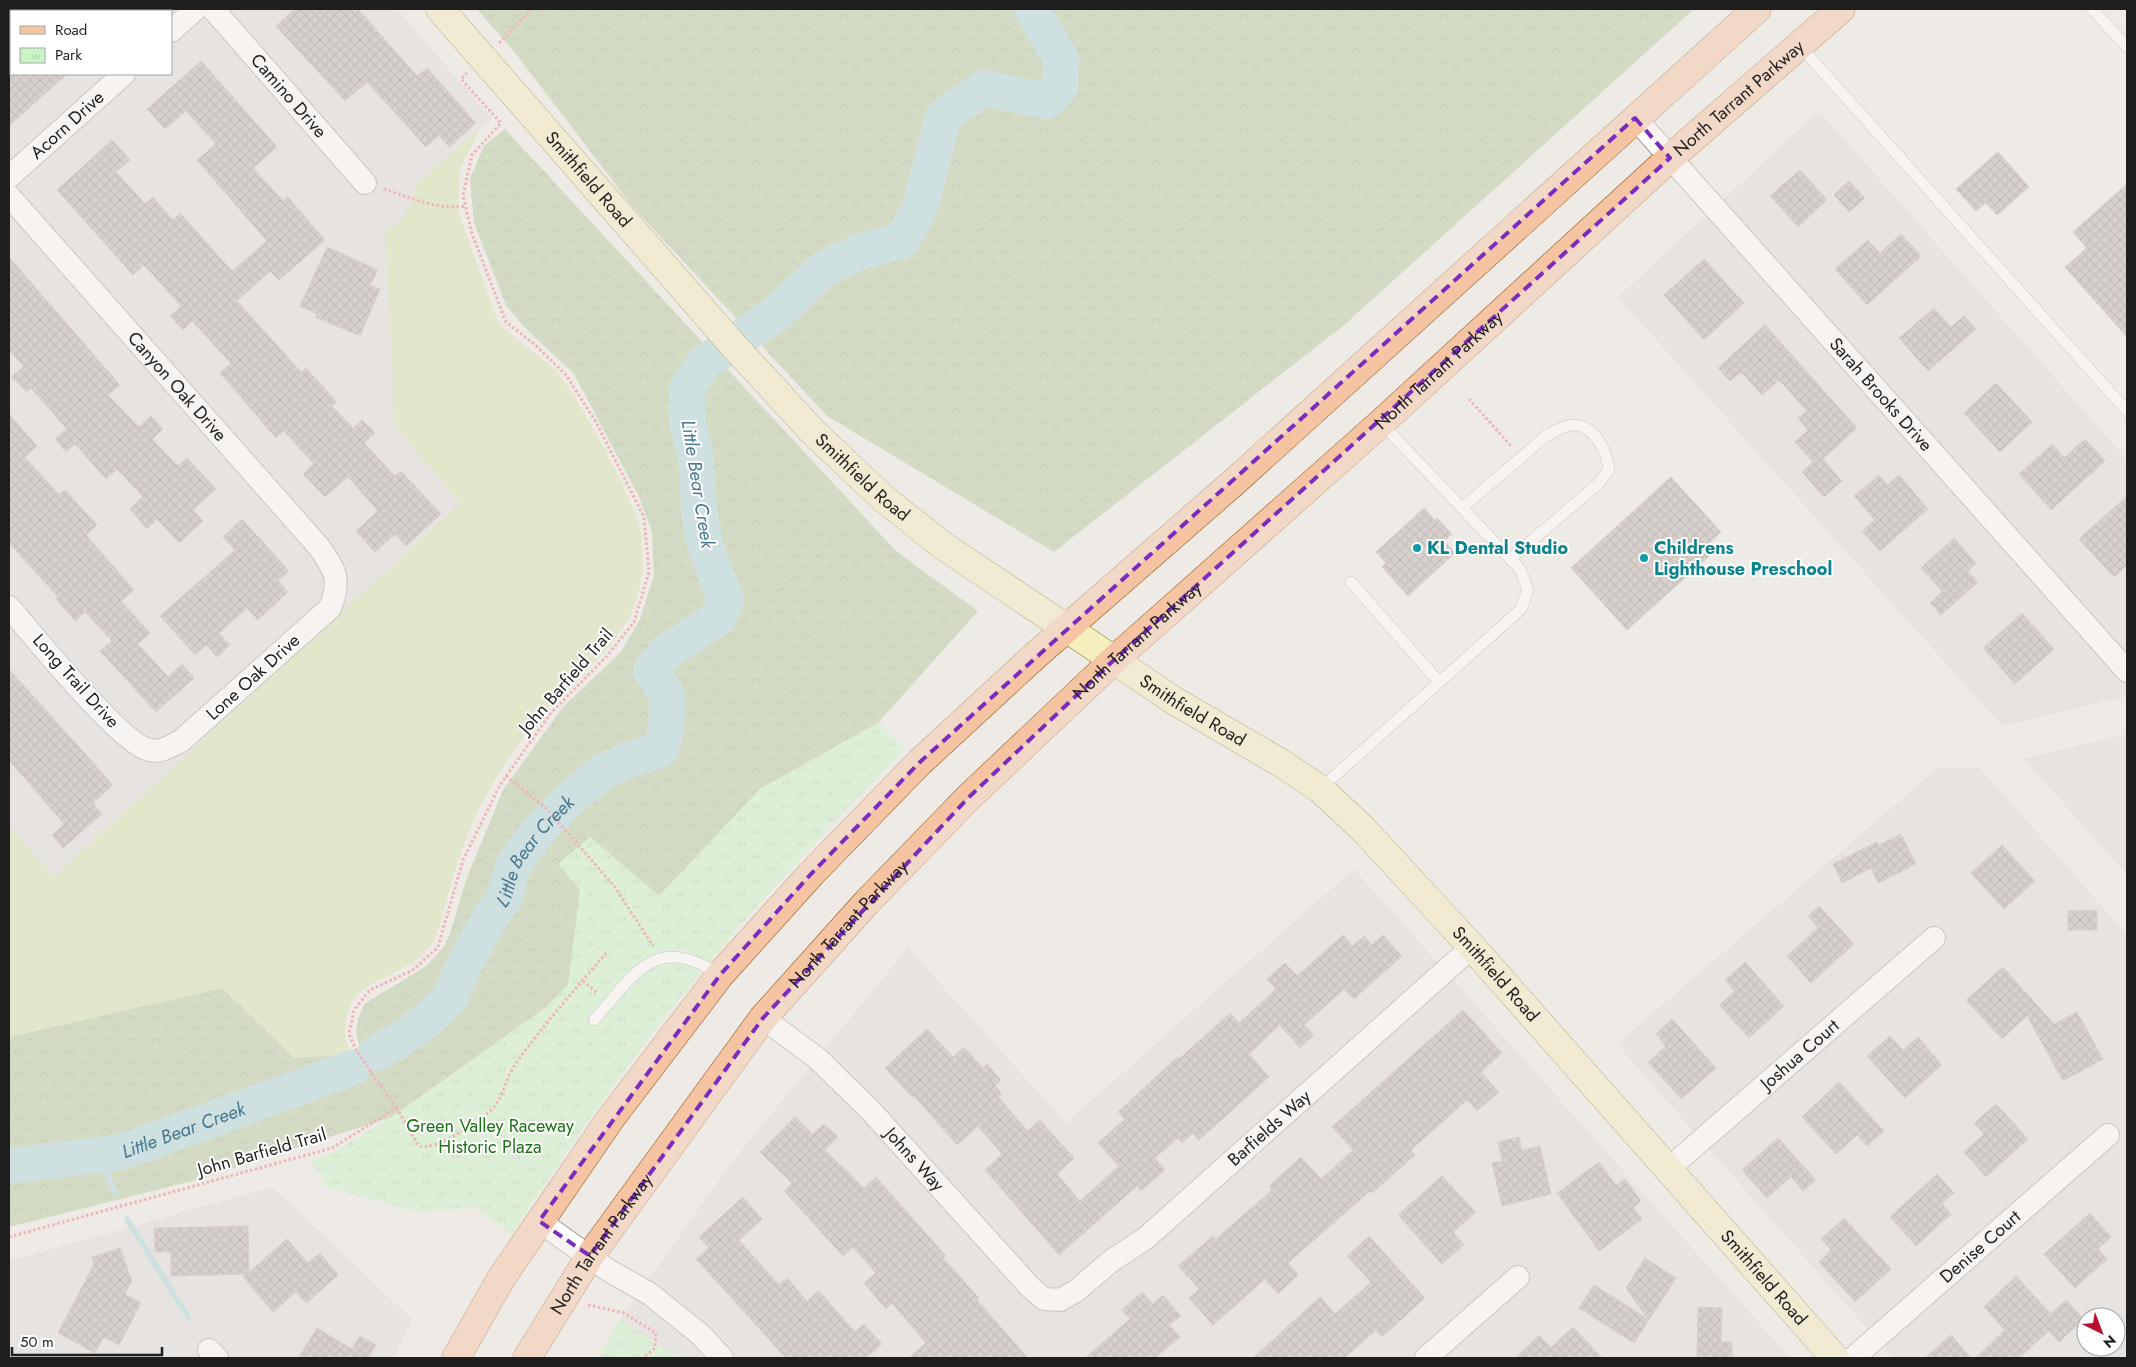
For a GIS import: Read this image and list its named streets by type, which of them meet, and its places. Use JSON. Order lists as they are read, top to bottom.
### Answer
{
  "streets": {
    "main road": ["North Tarrant Parkway", "Smithfield Road"],
    "street": [
      "Camino Drive",
      "Acorn Drive",
      "Canyon Oak Drive",
      "Sarah Brooks Drive",
      "Lone Oak Drive",
      "Long Trail Drive",
      "Joshua Court",
      "Barfields Way",
      "Johns Way",
      "Denise Court"
    ],
    "path": ["John Barfield Trail"]
  },
  "crossings": [
    ["North Tarrant Parkway", "Smithfield Road"],
    ["North Tarrant Parkway", "Sarah Brooks Drive"],
    ["North Tarrant Parkway", "Johns Way"],
    ["Smithfield Road", "Joshua Court"],
    ["Smithfield Road", "Barfields Way"],
    ["Canyon Oak Drive", "Lone Oak Drive"],
    ["Lone Oak Drive", "Long Trail Drive"],
    ["Barfields Way", "Johns Way"]
  ],
  "water": ["Little Bear Creek"],
  "parks": ["Green Valley Raceway Historic Plaza"],
  "places": ["KL Dental Studio", "Childrens Lighthouse Preschool"],
  "legend": ["Road", "Park"],
  "scale_bar": "50 m",
  "north": "bottom right"
}
